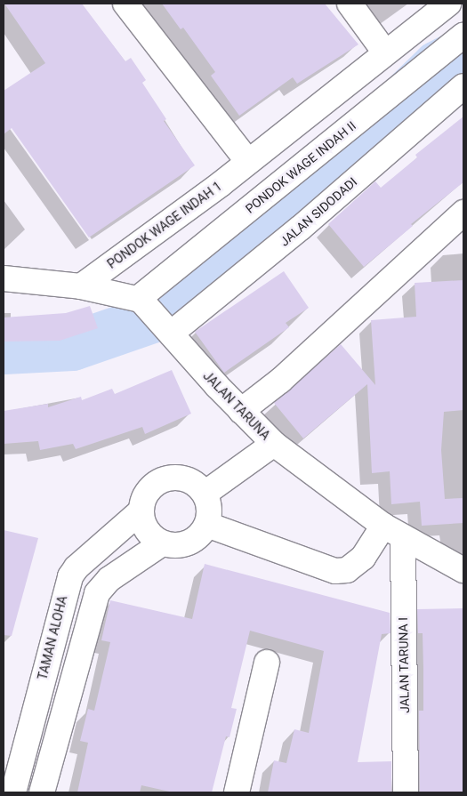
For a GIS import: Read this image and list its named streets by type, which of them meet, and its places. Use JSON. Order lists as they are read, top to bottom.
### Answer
{
  "streets": {
    "street": [
      "PONDOK WAGE INDAH II",
      "JALAN SIDODADI",
      "PONDOK WAGE INDAH 1",
      "JALAN TARUNA",
      "TAMAN ALOHA",
      "JALAN TARUNA I"
    ]
  },
  "crossings": [
    ["PONDOK WAGE INDAH II", "JALAN TARUNA"],
    ["JALAN SIDODADI", "JALAN TARUNA"],
    ["JALAN TARUNA", "JALAN TARUNA I"]
  ]
}
